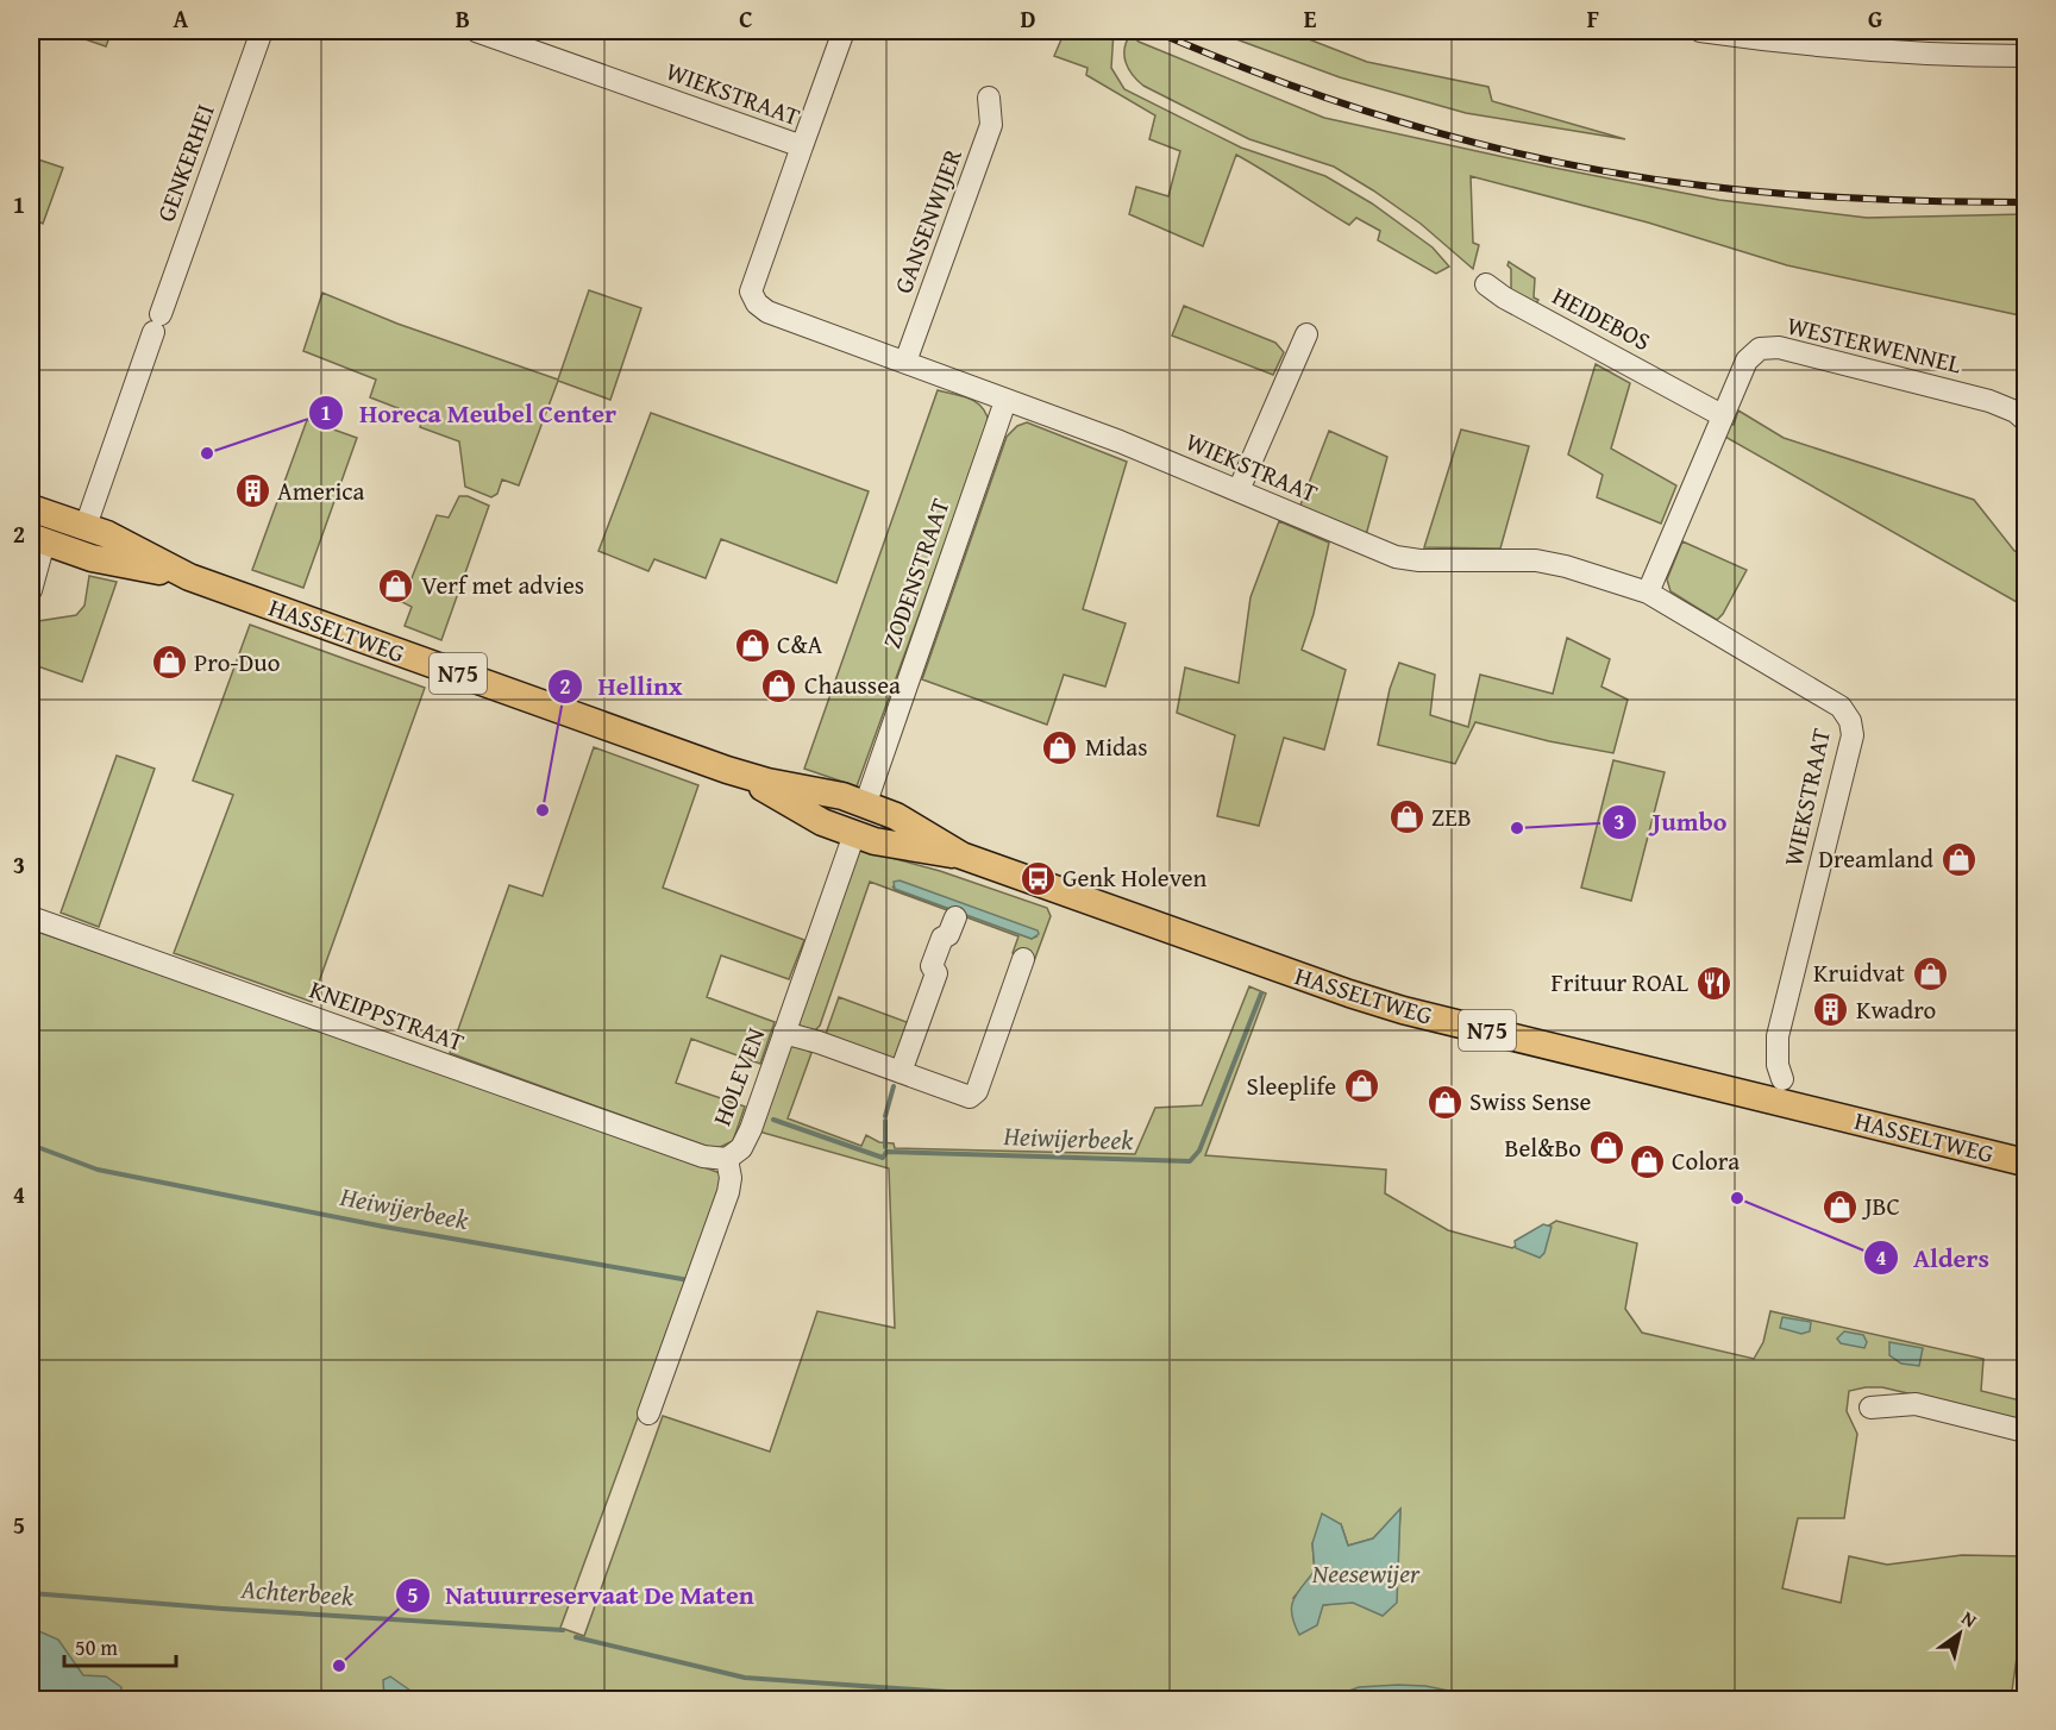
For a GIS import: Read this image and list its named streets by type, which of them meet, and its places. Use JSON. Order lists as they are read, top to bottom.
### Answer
{
  "streets": {
    "main road": ["HASSELTWEG", "N75"],
    "street": [
      "WIEKSTRAAT",
      "GENKERHEI",
      "GANSENWIJER",
      "HEIDEBOS",
      "WESTERWENNEL",
      "ZODENSTRAAT",
      "KNEIPPSTRAAT",
      "HOLEVEN"
    ]
  },
  "crossings": [
    ["WIEKSTRAAT", "GANSENWIJER"],
    ["WIEKSTRAAT", "WESTERWENNEL"],
    ["WIEKSTRAAT", "ZODENSTRAAT"],
    ["GENKERHEI", "HASSELTWEG"],
    ["HEIDEBOS", "WESTERWENNEL"],
    ["ZODENSTRAAT", "HASSELTWEG"],
    ["HASSELTWEG", "HOLEVEN"],
    ["KNEIPPSTRAAT", "HOLEVEN"]
  ],
  "water": ["Heiwijerbeek", "Neesewijer", "Achterbeek"],
  "places": {
    "other": [
      "Horeca Meubel Center",
      "Hellinx",
      "Jumbo",
      "Alders",
      "Natuurreservaat De Maten"
    ],
    "building": ["America", "Kwadro"],
    "shop": [
      "Verf met advies",
      "C&A",
      "Pro-Duo",
      "Chaussea",
      "Midas",
      "ZEB",
      "Dreamland",
      "Kruidvat",
      "Sleeplife",
      "Swiss Sense",
      "Bel&Bo",
      "Colora",
      "JBC"
    ],
    "bus stop": ["Genk Holeven"],
    "restaurant": ["Frituur ROAL"]
  },
  "scale_bar": "50 m",
  "north": "top right",
  "grid": {
    "columns": [
      "A",
      "B",
      "C",
      "D",
      "E",
      "F",
      "G"
    ],
    "rows": [
      "1",
      "2",
      "3",
      "4",
      "5"
    ]
  }
}
